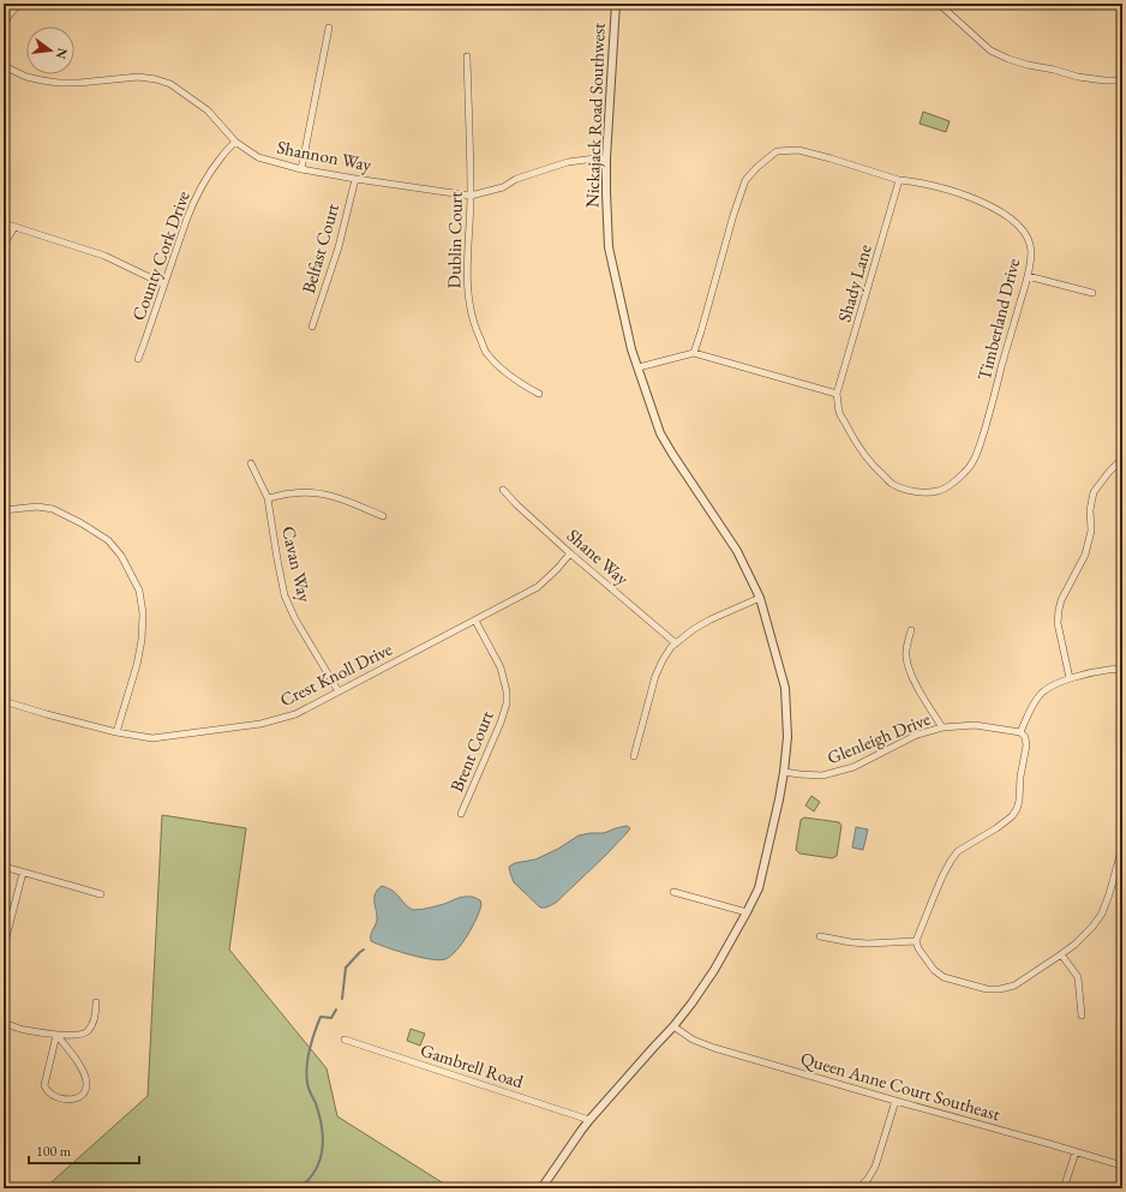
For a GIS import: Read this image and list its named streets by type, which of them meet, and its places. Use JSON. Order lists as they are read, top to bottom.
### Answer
{
  "streets": {
    "street": [
      "Nickajack Road Southwest",
      "Shannon Way",
      "Dublin Court",
      "Belfast Court",
      "County Cork Drive",
      "Shady Lane",
      "Timberland Drive",
      "Shane Way",
      "Cavan Way",
      "Crest Knoll Drive",
      "Glenleigh Drive",
      "Brent Court",
      "Gambrell Road",
      "Queen Anne Court Southeast"
    ]
  },
  "crossings": [
    ["Nickajack Road Southwest", "Shannon Way"],
    ["Nickajack Road Southwest", "Glenleigh Drive"],
    ["Nickajack Road Southwest", "Gambrell Road"],
    ["Nickajack Road Southwest", "Queen Anne Court Southeast"],
    ["Shannon Way", "Dublin Court"],
    ["Shannon Way", "Belfast Court"],
    ["Shannon Way", "County Cork Drive"],
    ["Shady Lane", "Timberland Drive"],
    ["Shane Way", "Crest Knoll Drive"],
    ["Cavan Way", "Crest Knoll Drive"],
    ["Crest Knoll Drive", "Brent Court"]
  ],
  "scale_bar": "100 m",
  "north": "right"
}
